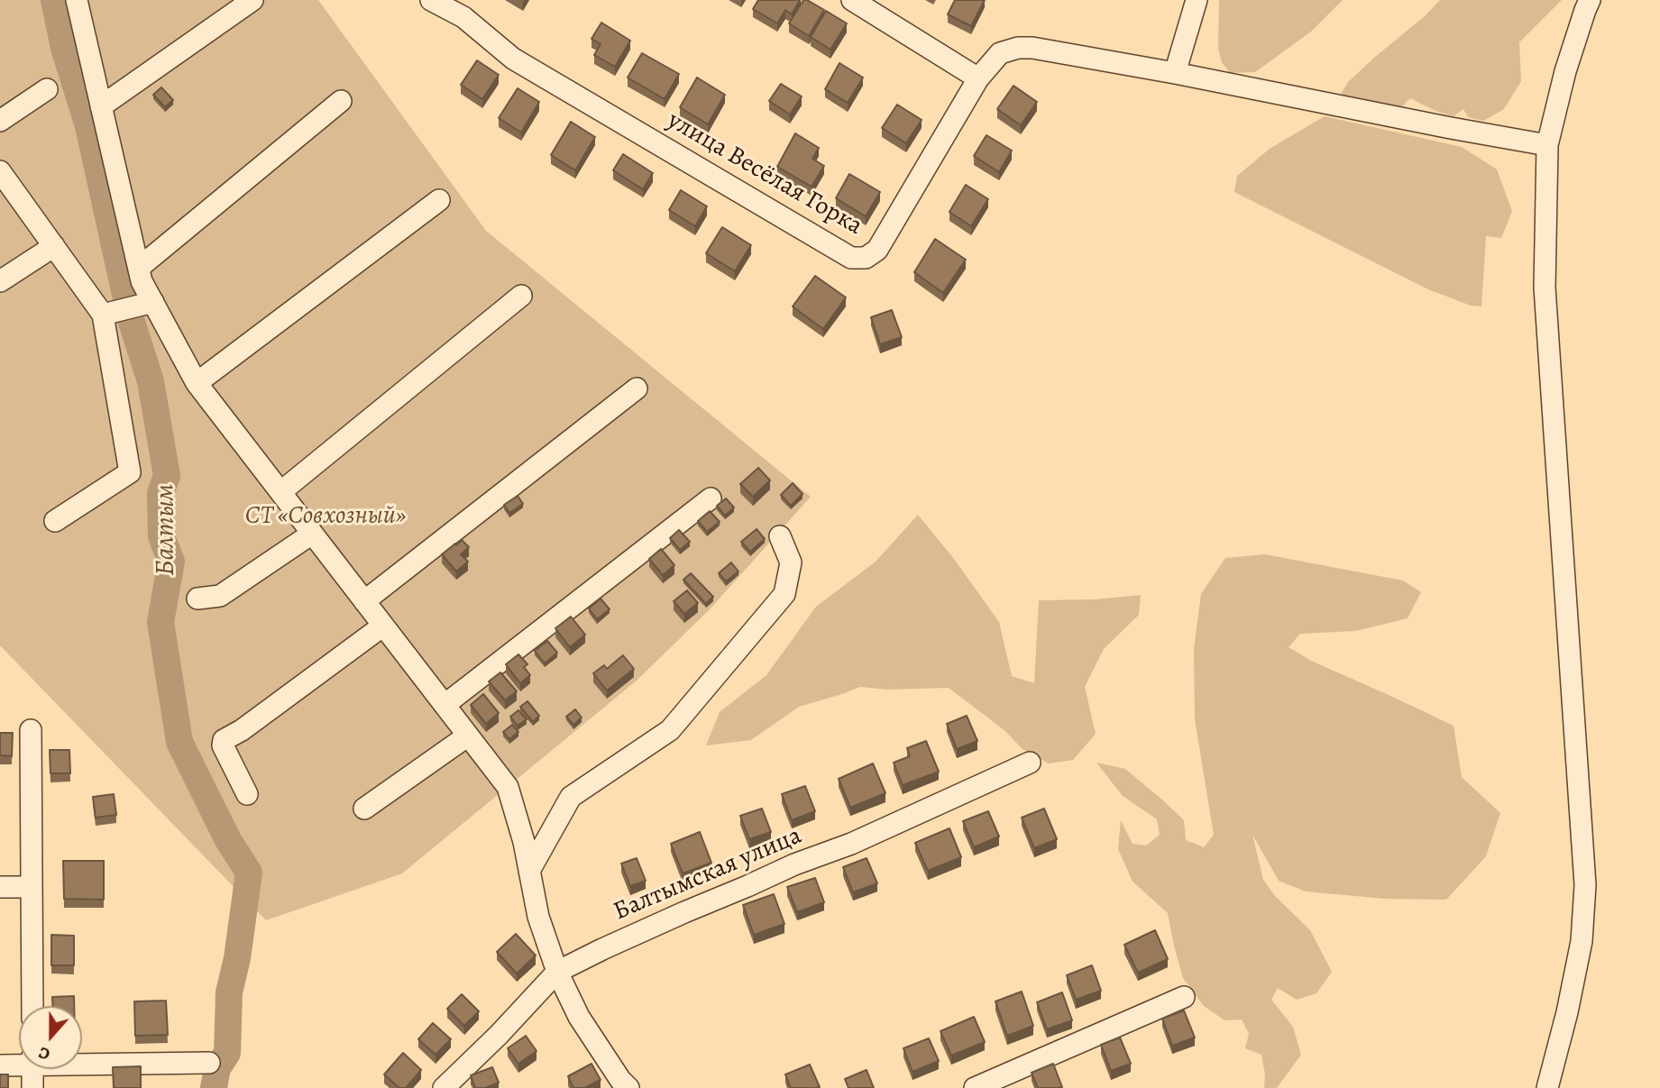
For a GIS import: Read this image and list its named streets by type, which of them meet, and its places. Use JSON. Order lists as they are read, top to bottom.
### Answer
{
  "streets": {
    "street": ["улица Весёлая Горка", "Балтымская улица"]
  },
  "water": ["Балтым"],
  "parks": ["СТ «Совхозный»"],
  "north": "bottom"
}
